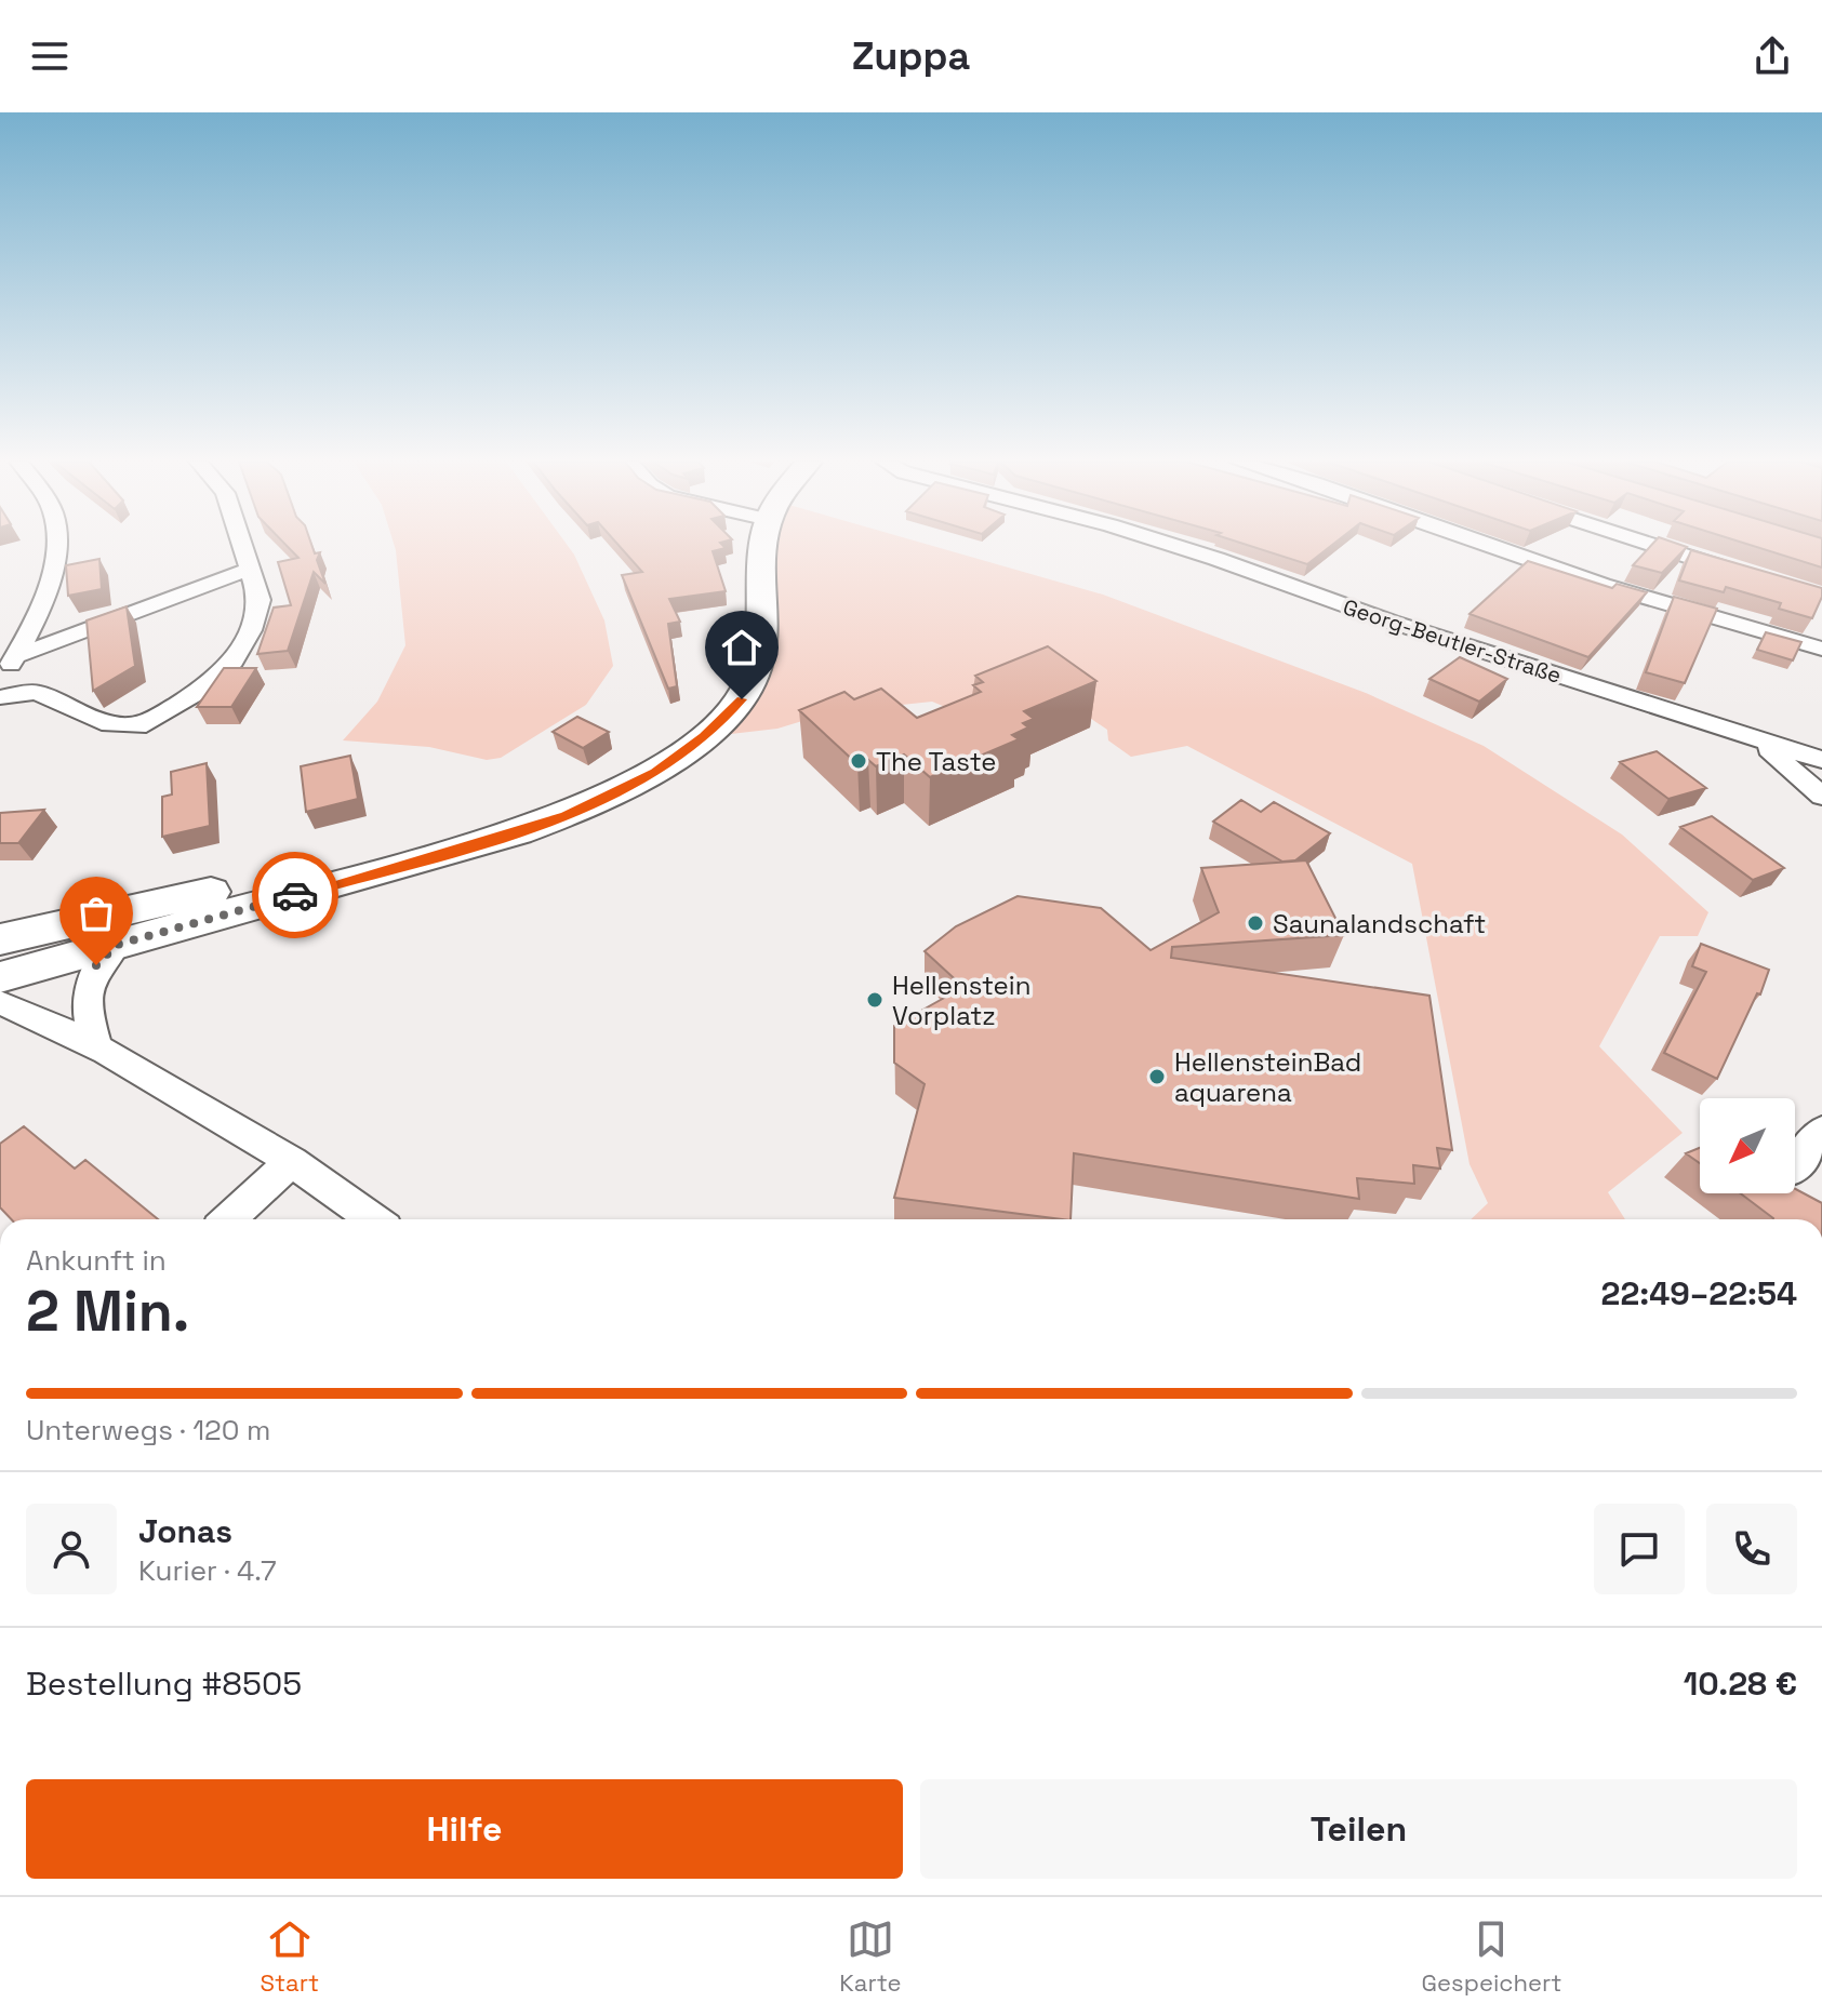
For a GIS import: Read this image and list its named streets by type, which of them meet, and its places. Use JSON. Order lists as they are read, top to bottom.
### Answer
{
  "streets": {
    "street": ["Georg-Beutler-Straße"]
  },
  "places": [
    "The Taste",
    "Saunalandschaft",
    "Hellenstein Vorplatz",
    "HellensteinBad aquarena"
  ],
  "north": "bottom left",
  "page": {
    "header": "Zuppa",
    "heading": ["2 Min.", "Ankunft in", "22:49–22:54"],
    "panel": [
      "Jonas",
      "Kurier · 4.7",
      "Bestellung #8505",
      "10.28 €"
    ],
    "bar": "Unterwegs · 120 m",
    "buttons": ["Hilfe", "Teilen"],
    "tabs": ["Start", "Karte", "Gespeichert"]
  }
}
